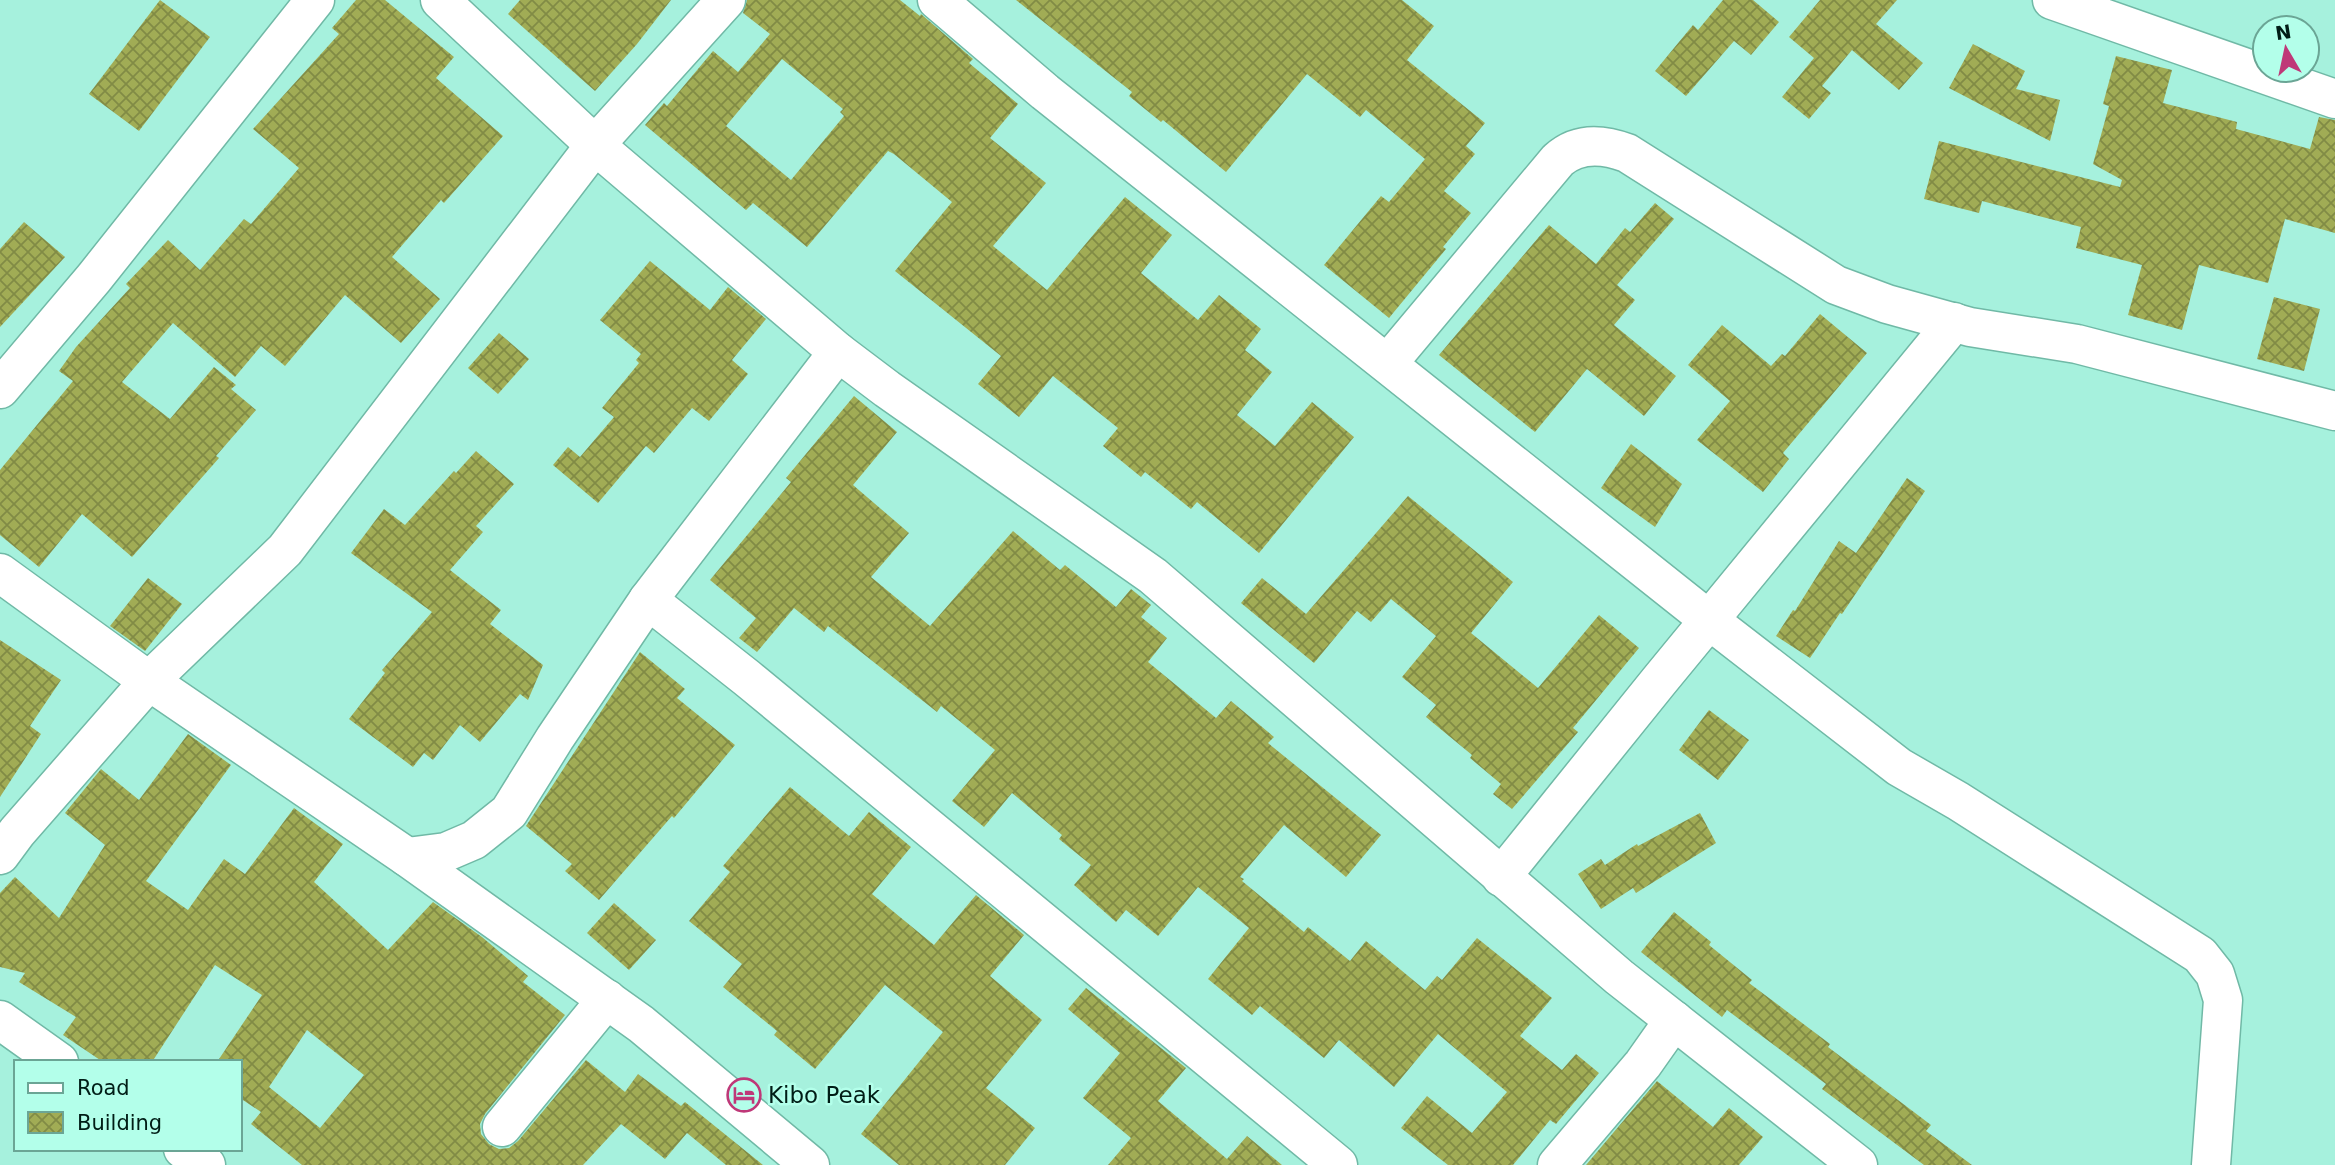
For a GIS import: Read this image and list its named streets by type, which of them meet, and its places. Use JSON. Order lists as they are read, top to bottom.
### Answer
{
  "places": {
    "hotel": ["Kibo Peak"]
  },
  "legend": ["Road", "Building"],
  "north": "top"
}
